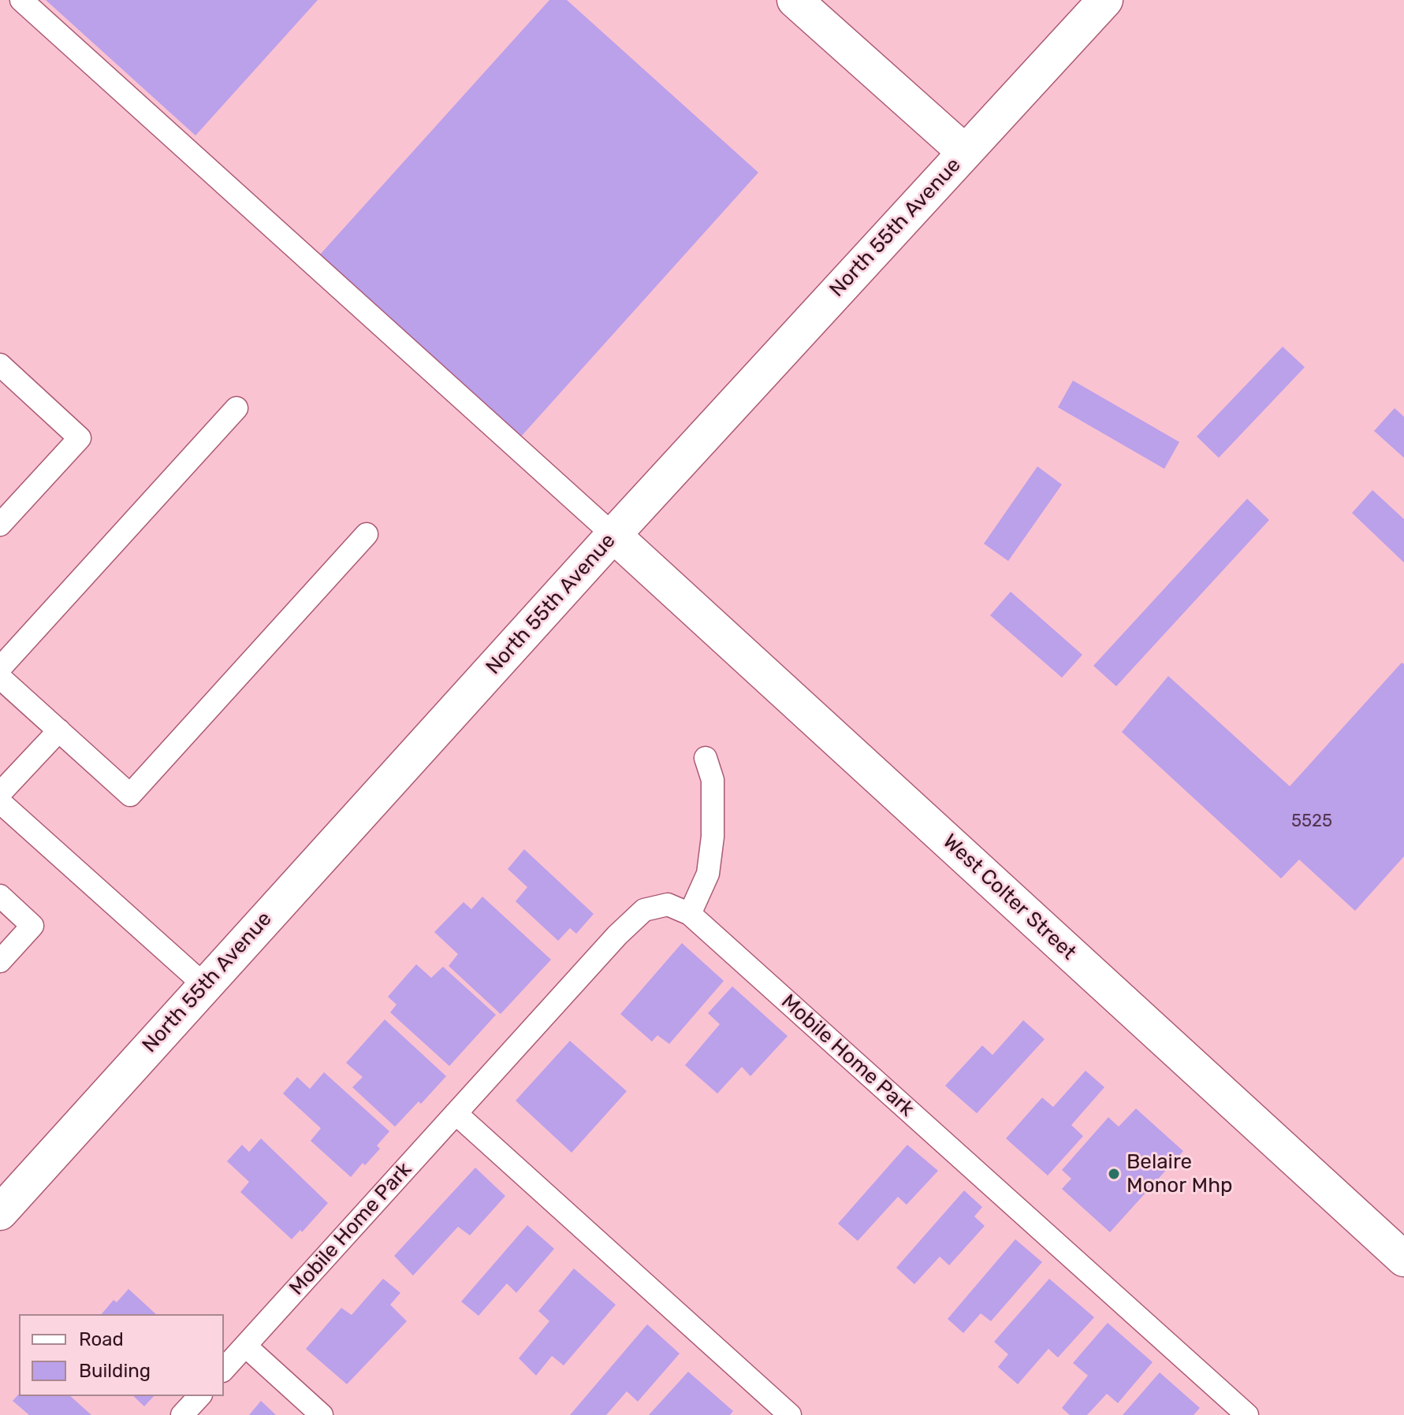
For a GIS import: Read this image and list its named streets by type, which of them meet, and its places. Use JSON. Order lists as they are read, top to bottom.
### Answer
{
  "streets": {
    "street": ["North 55th Avenue", "West Colter Street"],
    "lane": ["Mobile Home Park"]
  },
  "crossings": [
    ["North 55th Avenue", "West Colter Street"]
  ],
  "places": ["Belaire Monor Mhp"],
  "house_numbers": ["5525"],
  "legend": ["Road", "Building"]
}
